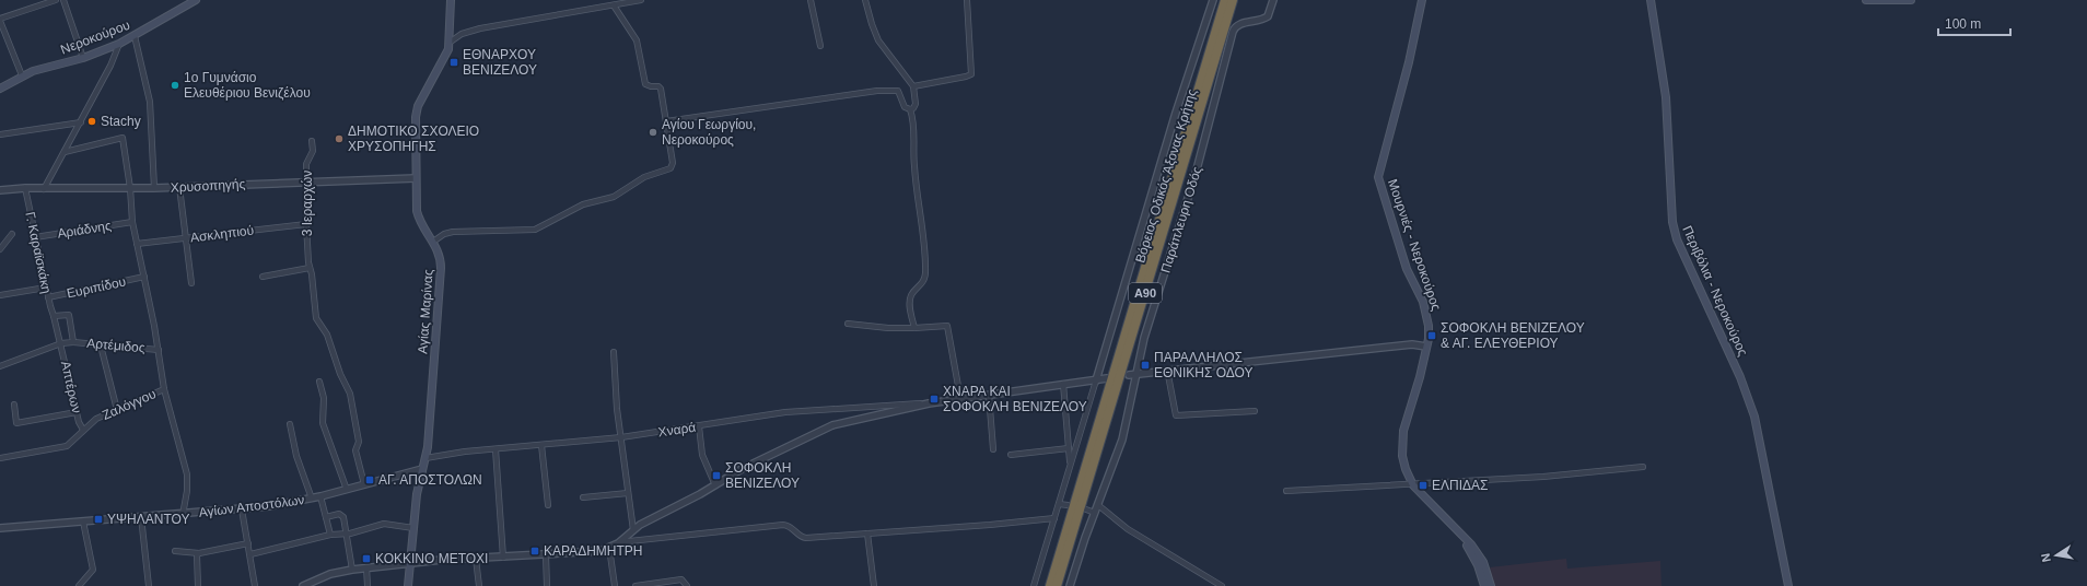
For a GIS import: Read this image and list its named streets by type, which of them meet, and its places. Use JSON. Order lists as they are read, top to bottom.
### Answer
{
  "streets": {
    "highway": ["Βόρειος Οδικός Άξονας Κρήτης", "Α90"],
    "main road": [
      "Νεροκούρου",
      "Μουρνιές - Νεροκούρος",
      "Περιβόλια - Νεροκούρος",
      "Αγίας Μαρίνας"
    ],
    "street": [
      "Χρυσοπηγής",
      "3 Ιεραρχών",
      "Παράπλευρη Οδός",
      "Αριάδνης",
      "Ασκληπιού",
      "Γ. Καραϊσκάκη",
      "Ευριπίδου",
      "Αρτέμιδος",
      "Απτέρων",
      "Ζαλόγγου",
      "Χναρά",
      "Αγίων Αποστόλων"
    ]
  },
  "crossings": [
    ["Χρυσοπηγής", "3 Ιεραρχών"],
    ["Χρυσοπηγής", "Γ. Καραϊσκάκη"],
    ["Χρυσοπηγής", "Αγίας Μαρίνας"],
    ["3 Ιεραρχών", "Ασκληπιού"],
    ["3 Ιεραρχών", "Αγίων Αποστόλων"],
    ["Αριάδνης", "Γ. Καραϊσκάκη"],
    ["Γ. Καραϊσκάκη", "Ευριπίδου"],
    ["Γ. Καραϊσκάκη", "Απτέρων"],
    ["Αγίας Μαρίνας", "Χναρά"],
    ["Αγίας Μαρίνας", "Αγίων Αποστόλων"],
    ["Απτέρων", "Ζαλόγγου"]
  ],
  "places": {
    "transit": [
      "ΕΘΝΑΡΧΟΥ ΒΕΝΙΖΕΛΟΥ",
      "ΣΟΦΟΚΛΗ ΒΕΝΙΖΕΛΟΥ & ΑΓ. ΕΛΕΥΘΕΡΙΟΥ",
      "ΠΑΡΑΛΛΗΛΟΣ ΕΘΝΙΚΗΣ ΟΔΟΥ",
      "ΧΝΑΡΑ ΚΑΙ ΣΟΦΟΚΛΗ ΒΕΝΙΖΕΛΟΥ",
      "ΣΟΦΟΚΛΗ ΒΕΝΙΖΕΛΟΥ",
      "ΑΓ. ΑΠΟΣΤΟΛΩΝ",
      "ΕΛΠΙΔΑΣ",
      "ΥΨΗΛΑΝΤΟΥ",
      "ΚΑΡΑΔΗΜΗΤΡΗ",
      "ΚΟΚΚΙΝΟ ΜΕΤΟΧΙ"
    ],
    "other": [
      "1ο Γυμνάσιο Ελευθέριου Βενιζέλου",
      "Stachy",
      "Αγίου Γεωργίου, Νεροκούρος",
      "ΔΗΜΟΤΙΚΟ ΣΧΟΛΕΙΟ ΧΡΥΣΟΠΗΓΗΣ"
    ]
  },
  "scale_bar": "100 m",
  "north": "left"
}
